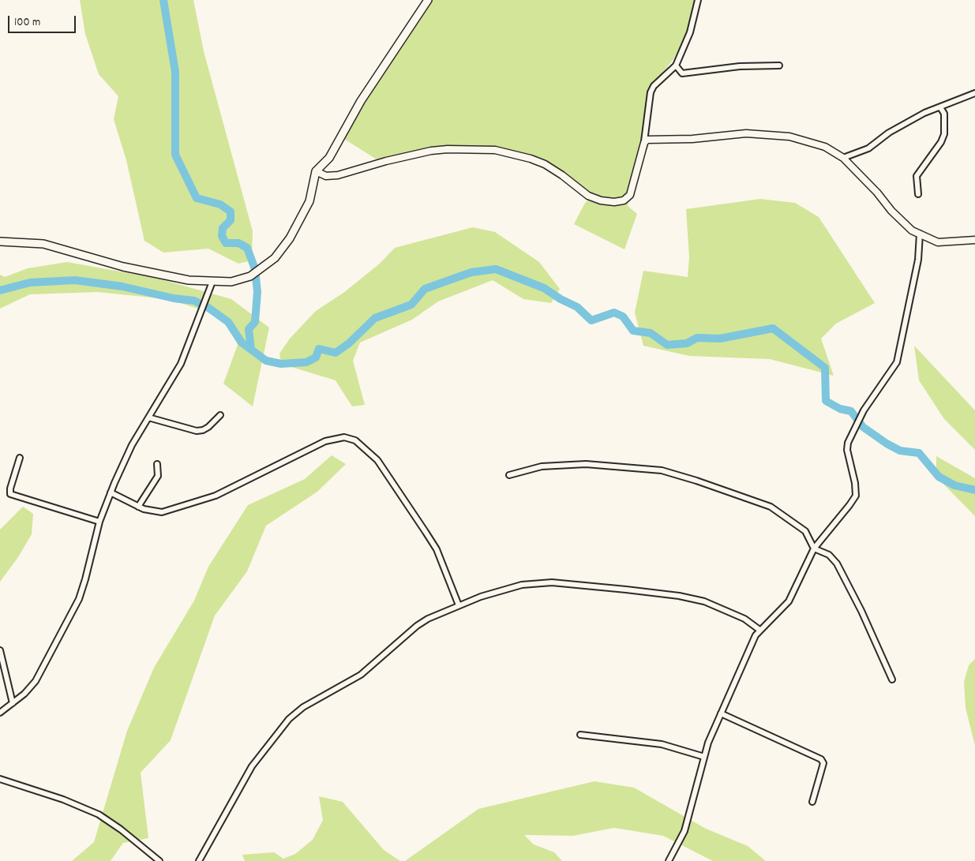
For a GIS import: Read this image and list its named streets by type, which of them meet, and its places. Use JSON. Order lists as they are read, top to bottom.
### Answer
{
  "scale_bar": "100 m"
}
